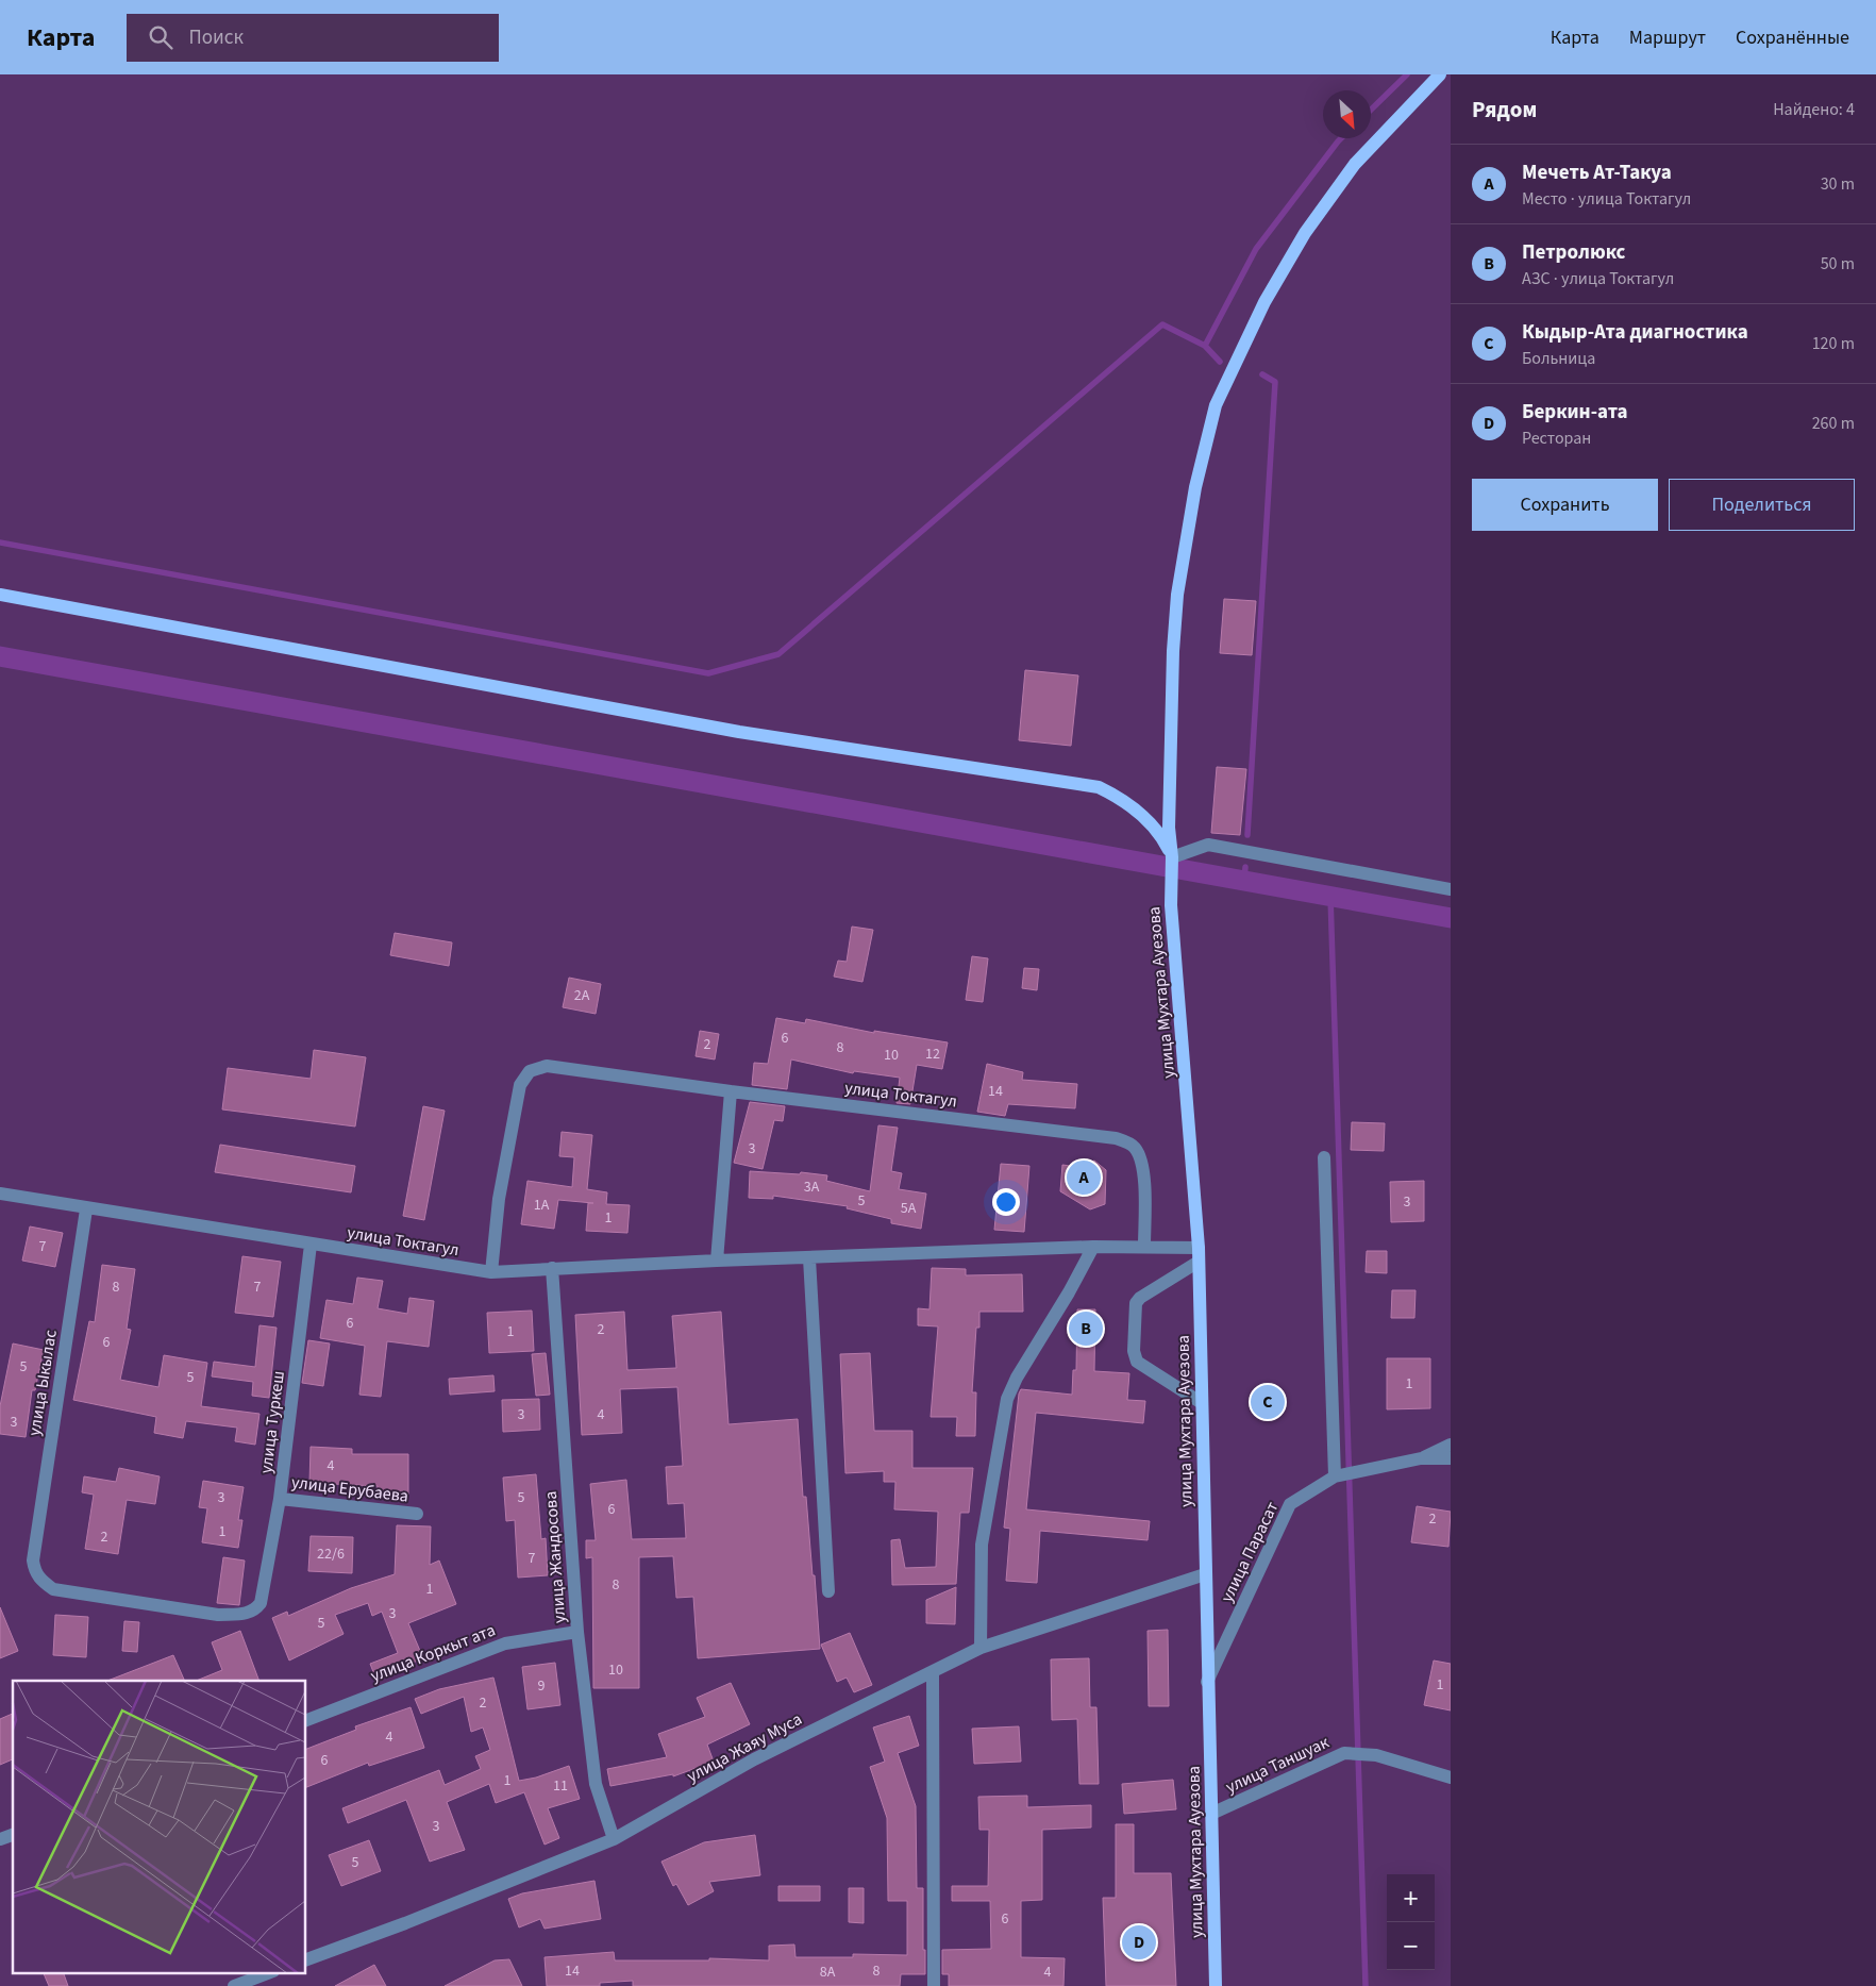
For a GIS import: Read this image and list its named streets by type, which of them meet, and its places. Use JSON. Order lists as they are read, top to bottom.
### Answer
{
  "streets": {
    "main road": ["улица Мухтара Ауезова"],
    "street": [
      "улица Токтагул",
      "улица Ыкылас",
      "улица Туркеш",
      "улица Ерубаева",
      "улица Парасат",
      "улица Жандосова",
      "улица Коркыт ата",
      "улица Жаяу Муса",
      "улица Таншуак"
    ]
  },
  "crossings": [
    ["улица Мухтара Ауезова", "улица Токтагул"],
    ["улица Мухтара Ауезова", "улица Парасат"],
    ["улица Мухтара Ауезова", "улица Жаяу Муса"],
    ["улица Мухтара Ауезова", "улица Таншуак"],
    ["улица Токтагул", "улица Ыкылас"],
    ["улица Токтагул", "улица Туркеш"],
    ["улица Токтагул", "улица Жандосова"],
    ["улица Ыкылас", "улица Туркеш"],
    ["улица Туркеш", "улица Ерубаева"],
    ["улица Жандосова", "улица Коркыт ата"],
    ["улица Жандосова", "улица Жаяу Муса"]
  ],
  "house_numbers": [
    "2А",
    "6",
    "2",
    "8",
    "12",
    "10",
    "14",
    "3",
    "3А",
    "5",
    "3",
    "1А",
    "5А",
    "1",
    "7",
    "8",
    "7",
    "6",
    "2",
    "1",
    "6",
    "5",
    "5",
    "1",
    "3",
    "4",
    "3",
    "4",
    "3",
    "5",
    "6",
    "2",
    "1",
    "2",
    "22/6",
    "7",
    "8",
    "1",
    "3",
    "5",
    "10",
    "1",
    "9",
    "2",
    "4",
    "6",
    "1",
    "11",
    "3",
    "5",
    "6",
    "14",
    "8",
    "8А",
    "4"
  ],
  "north": "bottom right",
  "page": {
    "header": "Карта",
    "search": "Поиск",
    "nav": ["Карта", "Маршрут", "Сохранённые"],
    "heading": ["Рядом", "Найдено: 4"],
    "list": [
      {
        "mark": "A",
        "name": "Мечеть Ат-Такуа",
        "note": "Место · улица Токтагул",
        "value": "30 m"
      },
      {
        "mark": "B",
        "name": "Петролюкс",
        "note": "АЗС · улица Токтагул",
        "value": "50 m"
      },
      {
        "mark": "C",
        "name": "Кыдыр-Ата диагностика",
        "note": "Больница",
        "value": "120 m"
      },
      {
        "mark": "D",
        "name": "Беркин-ата",
        "note": "Ресторан",
        "value": "260 m"
      }
    ],
    "buttons": ["Сохранить", "Поделиться"],
    "pins": [
      "A",
      "B",
      "C",
      "D"
    ],
    "map_buttons": ["+", "−"]
  }
}
